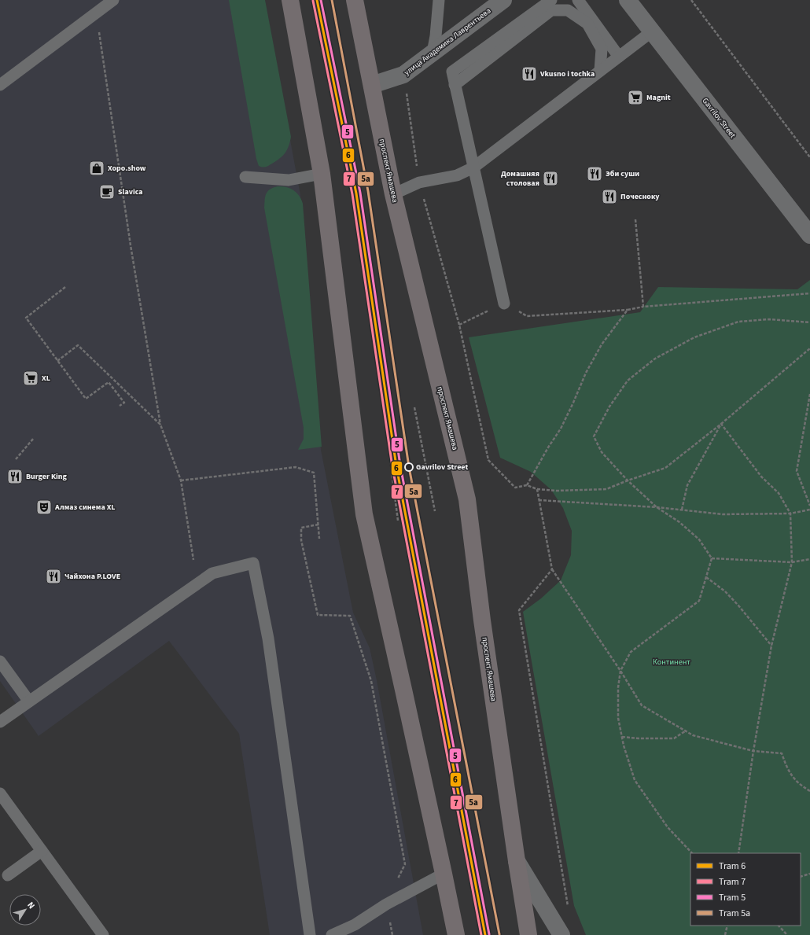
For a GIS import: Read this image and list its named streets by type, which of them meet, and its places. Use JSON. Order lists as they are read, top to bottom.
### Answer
{
  "streets": {
    "main road": ["проспект Ямашева"],
    "street": ["улица Академика Лаврентьева", "Gavrilov Street"]
  },
  "crossings": [
    ["улица Академика Лаврентьева", "проспект Ямашева"]
  ],
  "parks": ["Континент"],
  "places": {
    "restaurant": [
      "Vkusno i tochka",
      "Эби суши",
      "Домашняя столовая",
      "Почесноку",
      "Burger King",
      "Чайхона P.LOVE"
    ],
    "supermarket": ["Magnit", "XL"],
    "shop": ["Xopo.show"],
    "cafe": ["Slavica"],
    "other": ["Gavrilov Street"],
    "theatre": ["Алмаз синема XL"]
  },
  "lines": [
    "tram line 6",
    "tram line 5",
    "tram line 5а",
    "tram line 7"
  ],
  "legend": [
    "Tram 6",
    "Tram 7",
    "Tram 5",
    "Tram 5а"
  ],
  "north": "top right"
}
